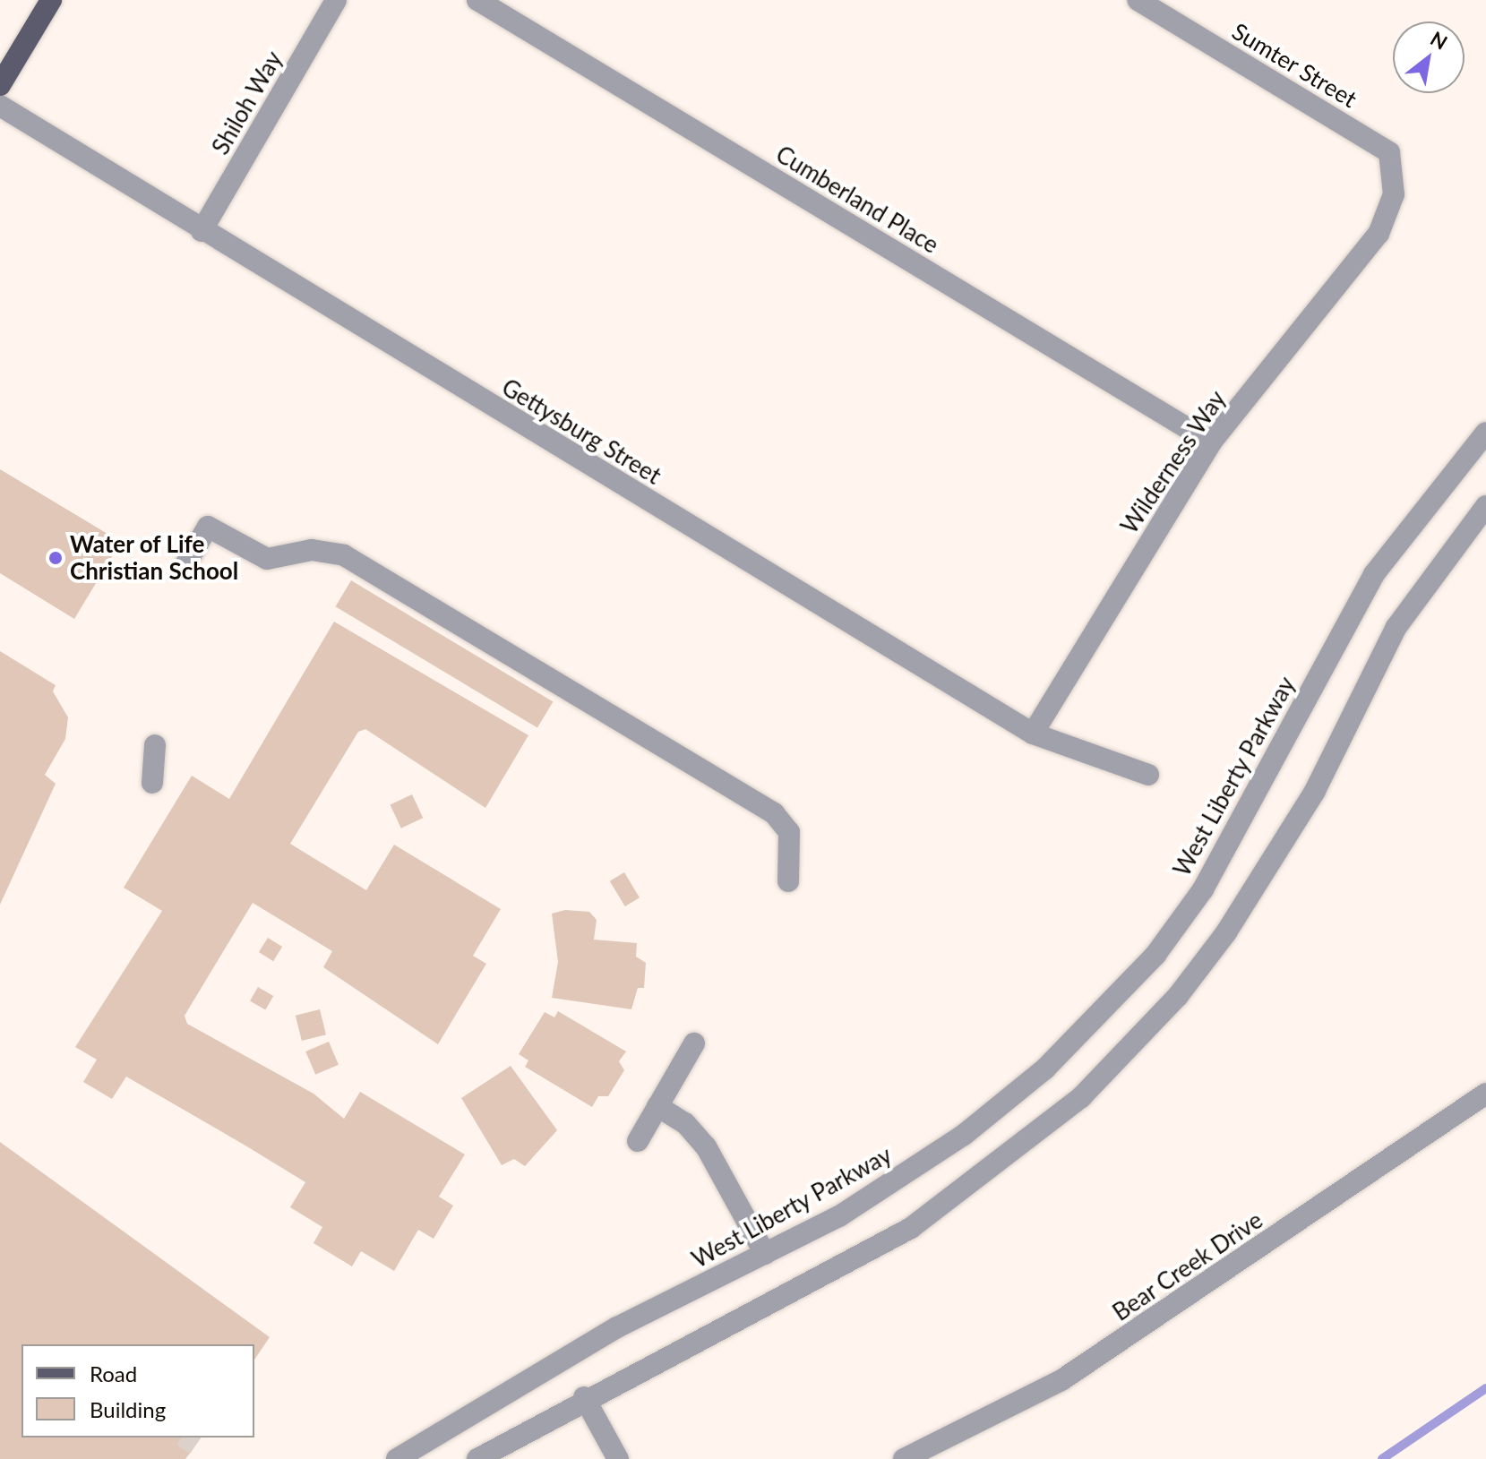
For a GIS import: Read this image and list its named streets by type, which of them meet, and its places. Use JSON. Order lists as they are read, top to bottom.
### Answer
{
  "streets": {
    "street": [
      "Sumter Street",
      "Shiloh Way",
      "Cumberland Place",
      "Gettysburg Street",
      "Wilderness Way",
      "West Liberty Parkway",
      "Bear Creek Drive"
    ]
  },
  "crossings": [
    ["Sumter Street", "Wilderness Way"],
    ["Shiloh Way", "Gettysburg Street"],
    ["Cumberland Place", "Wilderness Way"],
    ["Gettysburg Street", "Wilderness Way"]
  ],
  "places": ["Water of Life Christian School"],
  "legend": ["Road", "Building"],
  "north": "top right"
}
